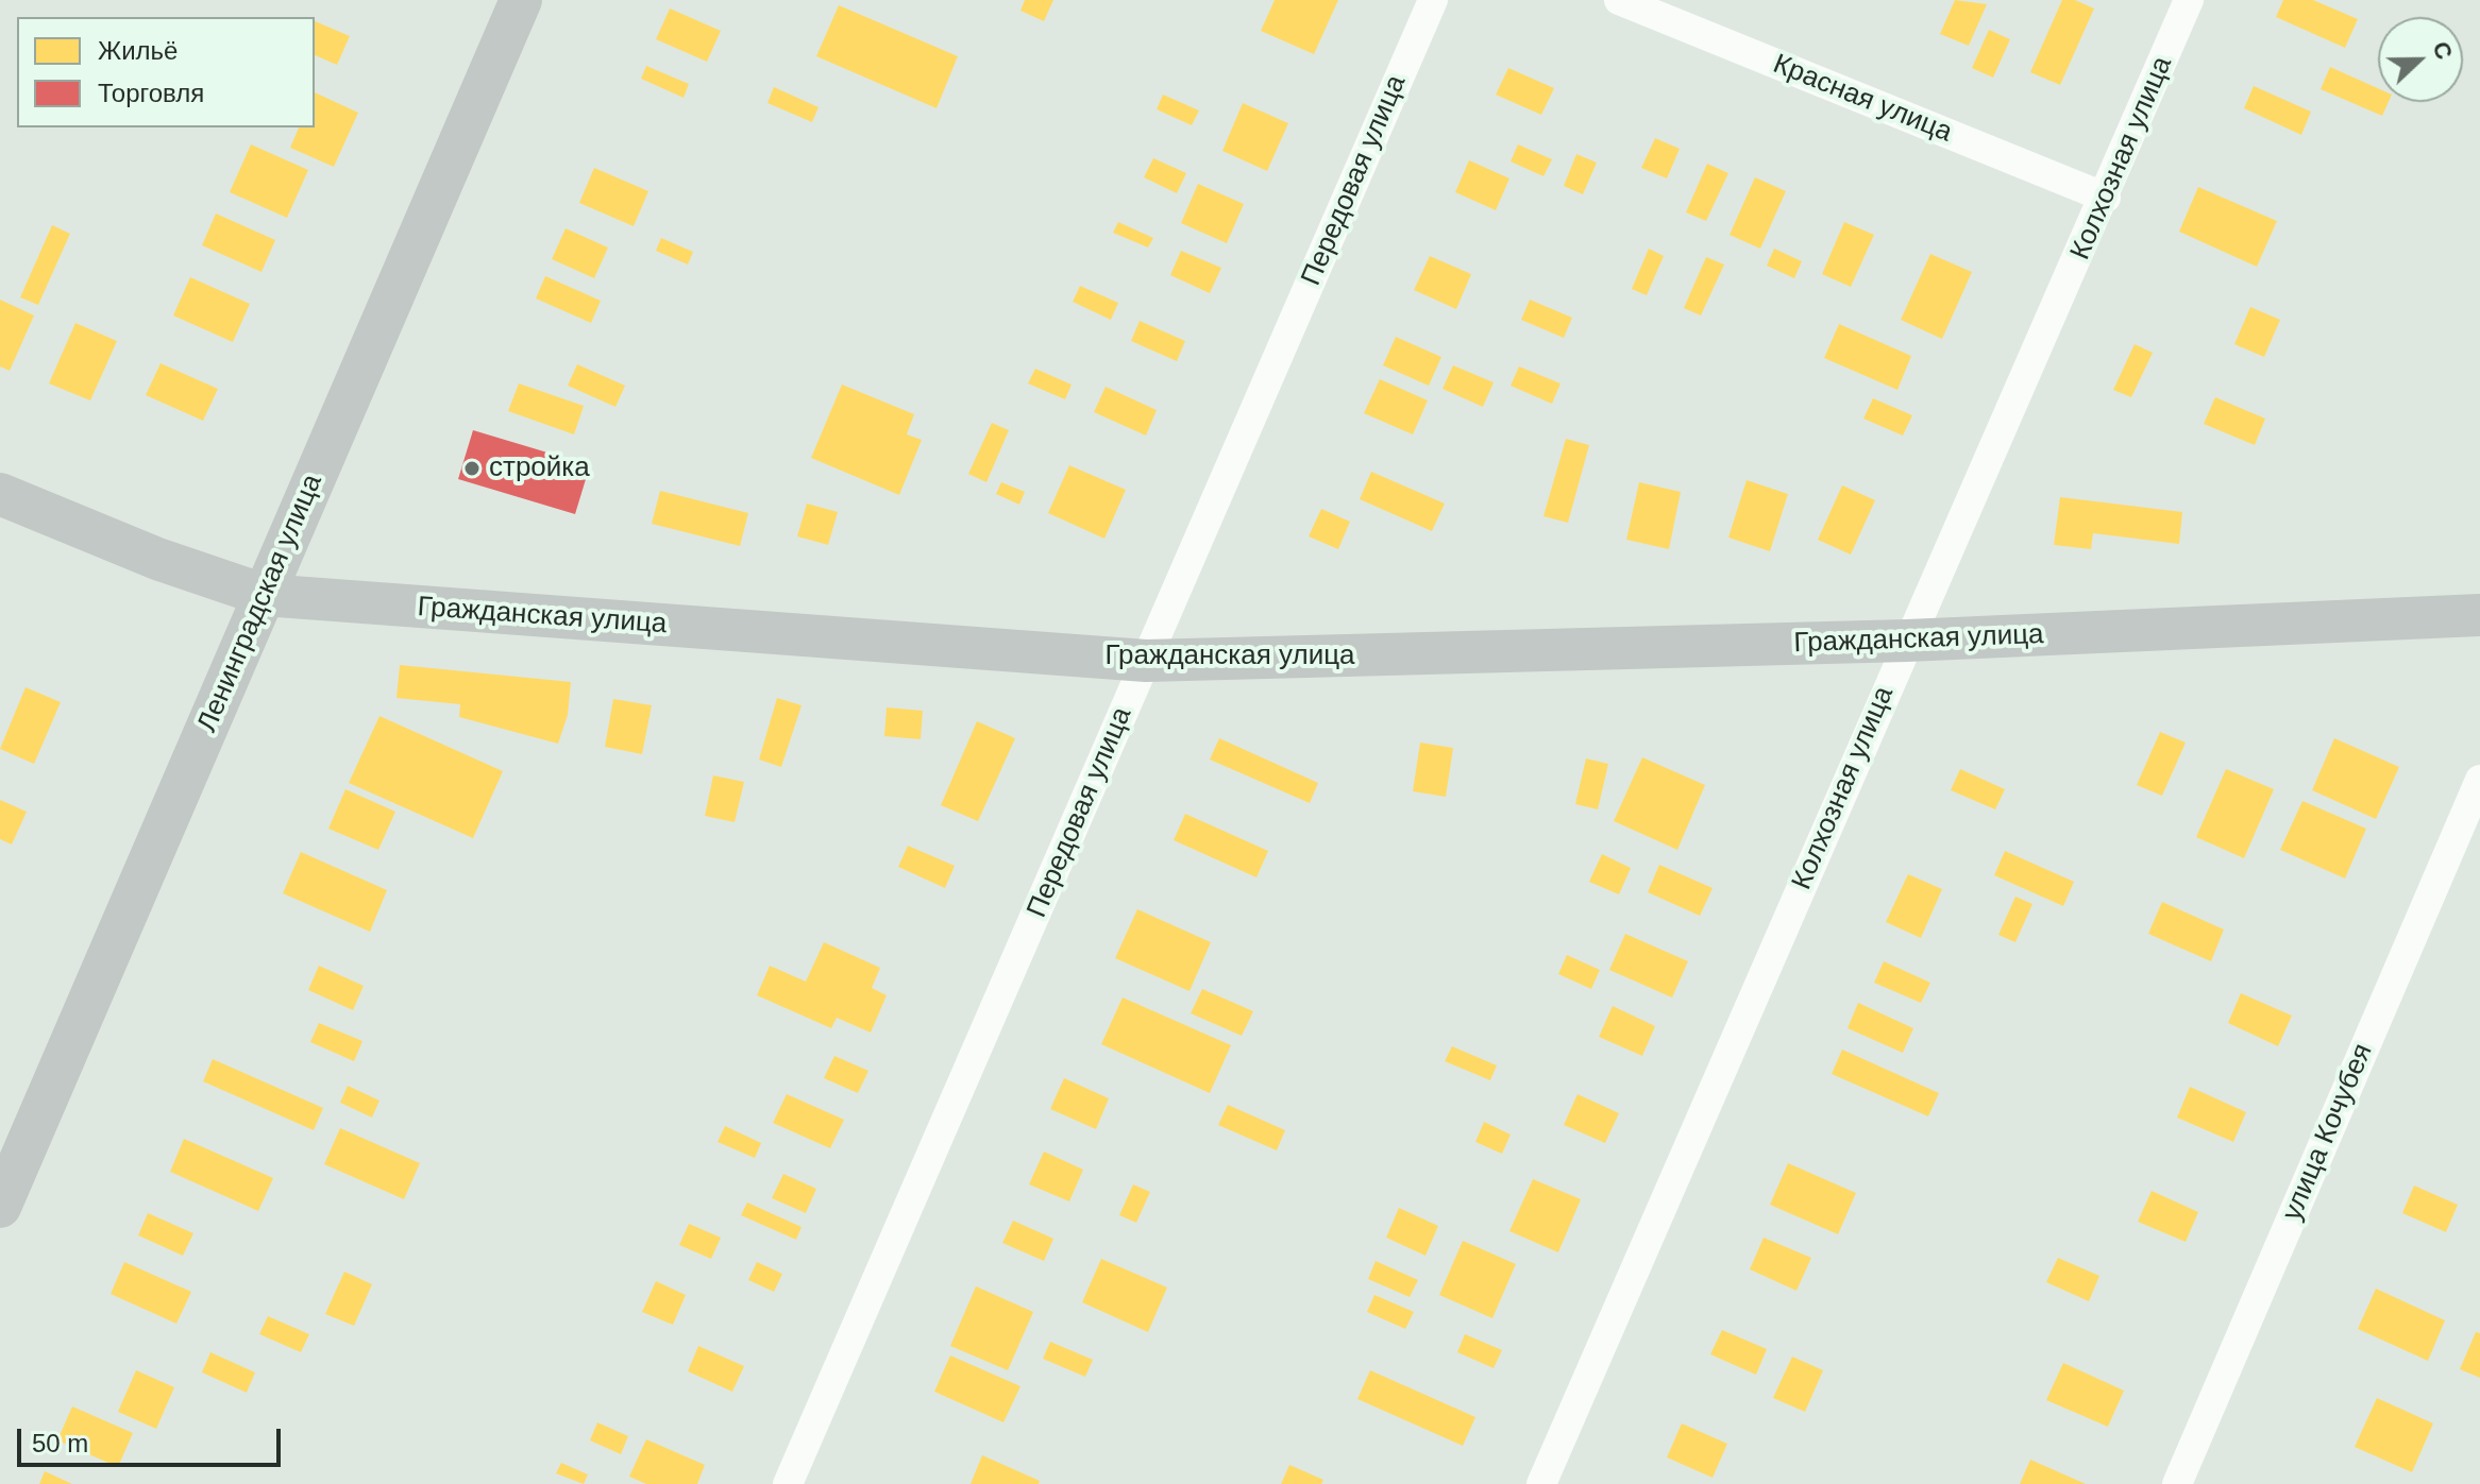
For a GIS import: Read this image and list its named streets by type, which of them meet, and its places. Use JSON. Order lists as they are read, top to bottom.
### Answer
{
  "streets": {
    "main road": ["Ленинградская улица", "Гражданская улица"],
    "street": [
      "Красная улица",
      "Колхозная улица",
      "Передовая улица",
      "улица Кочубея"
    ]
  },
  "crossings": [
    ["Красная улица", "Колхозная улица"],
    ["Колхозная улица", "Гражданская улица"],
    ["Передовая улица", "Гражданская улица"],
    ["Ленинградская улица", "Гражданская улица"]
  ],
  "places": ["стройка"],
  "legend": ["Жильё", "Торговля"],
  "scale_bar": "50 m",
  "north": "right"
}
